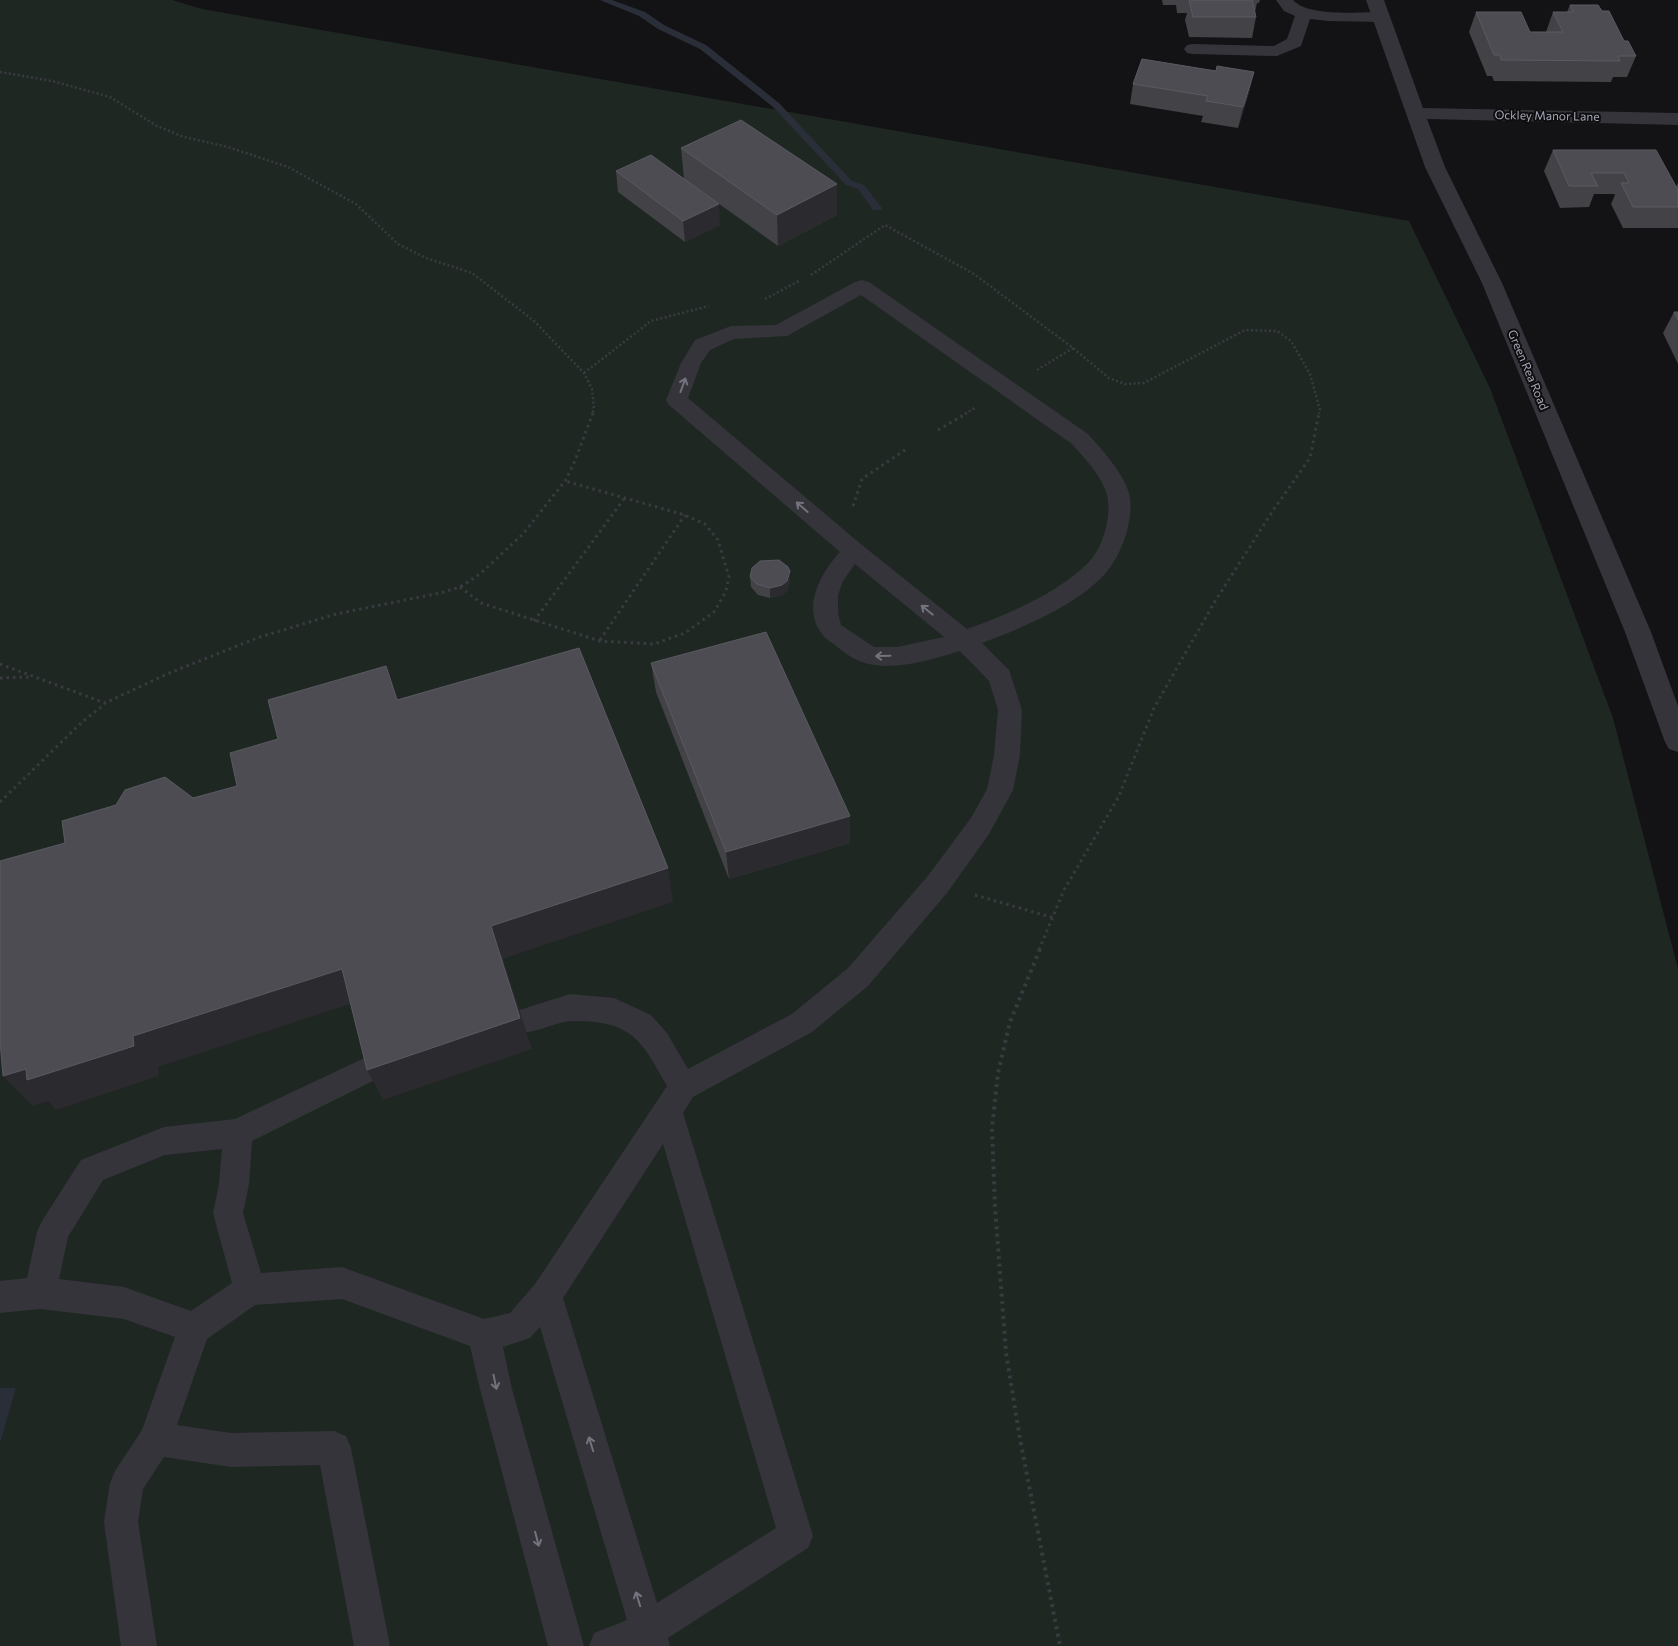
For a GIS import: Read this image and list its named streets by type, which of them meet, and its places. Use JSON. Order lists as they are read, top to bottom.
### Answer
{
  "streets": {
    "street": ["Ockley Manor Lane", "Green Rea Road"]
  },
  "crossings": [
    ["Ockley Manor Lane", "Green Rea Road"]
  ]
}
